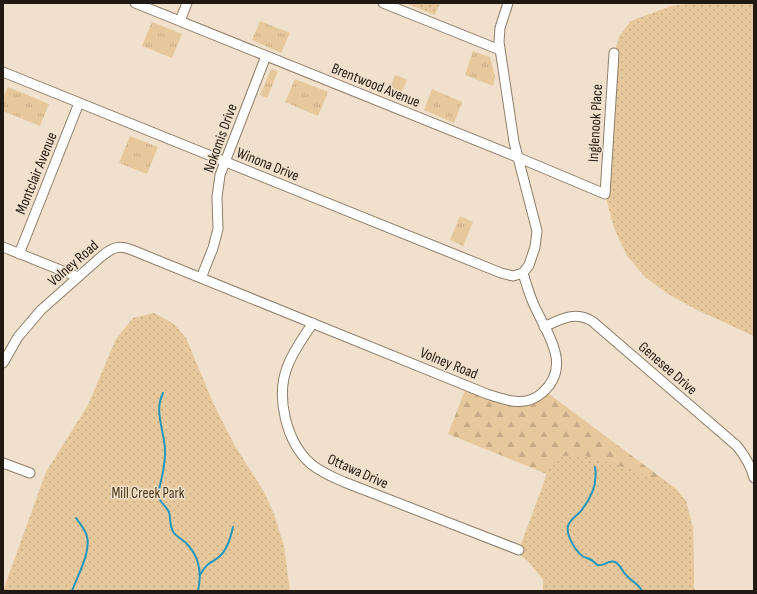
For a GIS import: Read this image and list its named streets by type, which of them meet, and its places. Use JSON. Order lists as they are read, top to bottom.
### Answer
{
  "streets": {
    "street": [
      "Brentwood Avenue",
      "Inglenook Place",
      "Nokomis Drive",
      "Winona Drive",
      "Montclair Avenue",
      "Volney Road",
      "Genesee Drive",
      "Ottawa Drive"
    ]
  },
  "crossings": [
    ["Brentwood Avenue", "Inglenook Place"],
    ["Brentwood Avenue", "Nokomis Drive"],
    ["Nokomis Drive", "Winona Drive"],
    ["Nokomis Drive", "Volney Road"],
    ["Winona Drive", "Montclair Avenue"],
    ["Winona Drive", "Volney Road"],
    ["Volney Road", "Genesee Drive"],
    ["Volney Road", "Ottawa Drive"]
  ],
  "parks": ["Mill Creek Park"]
}
